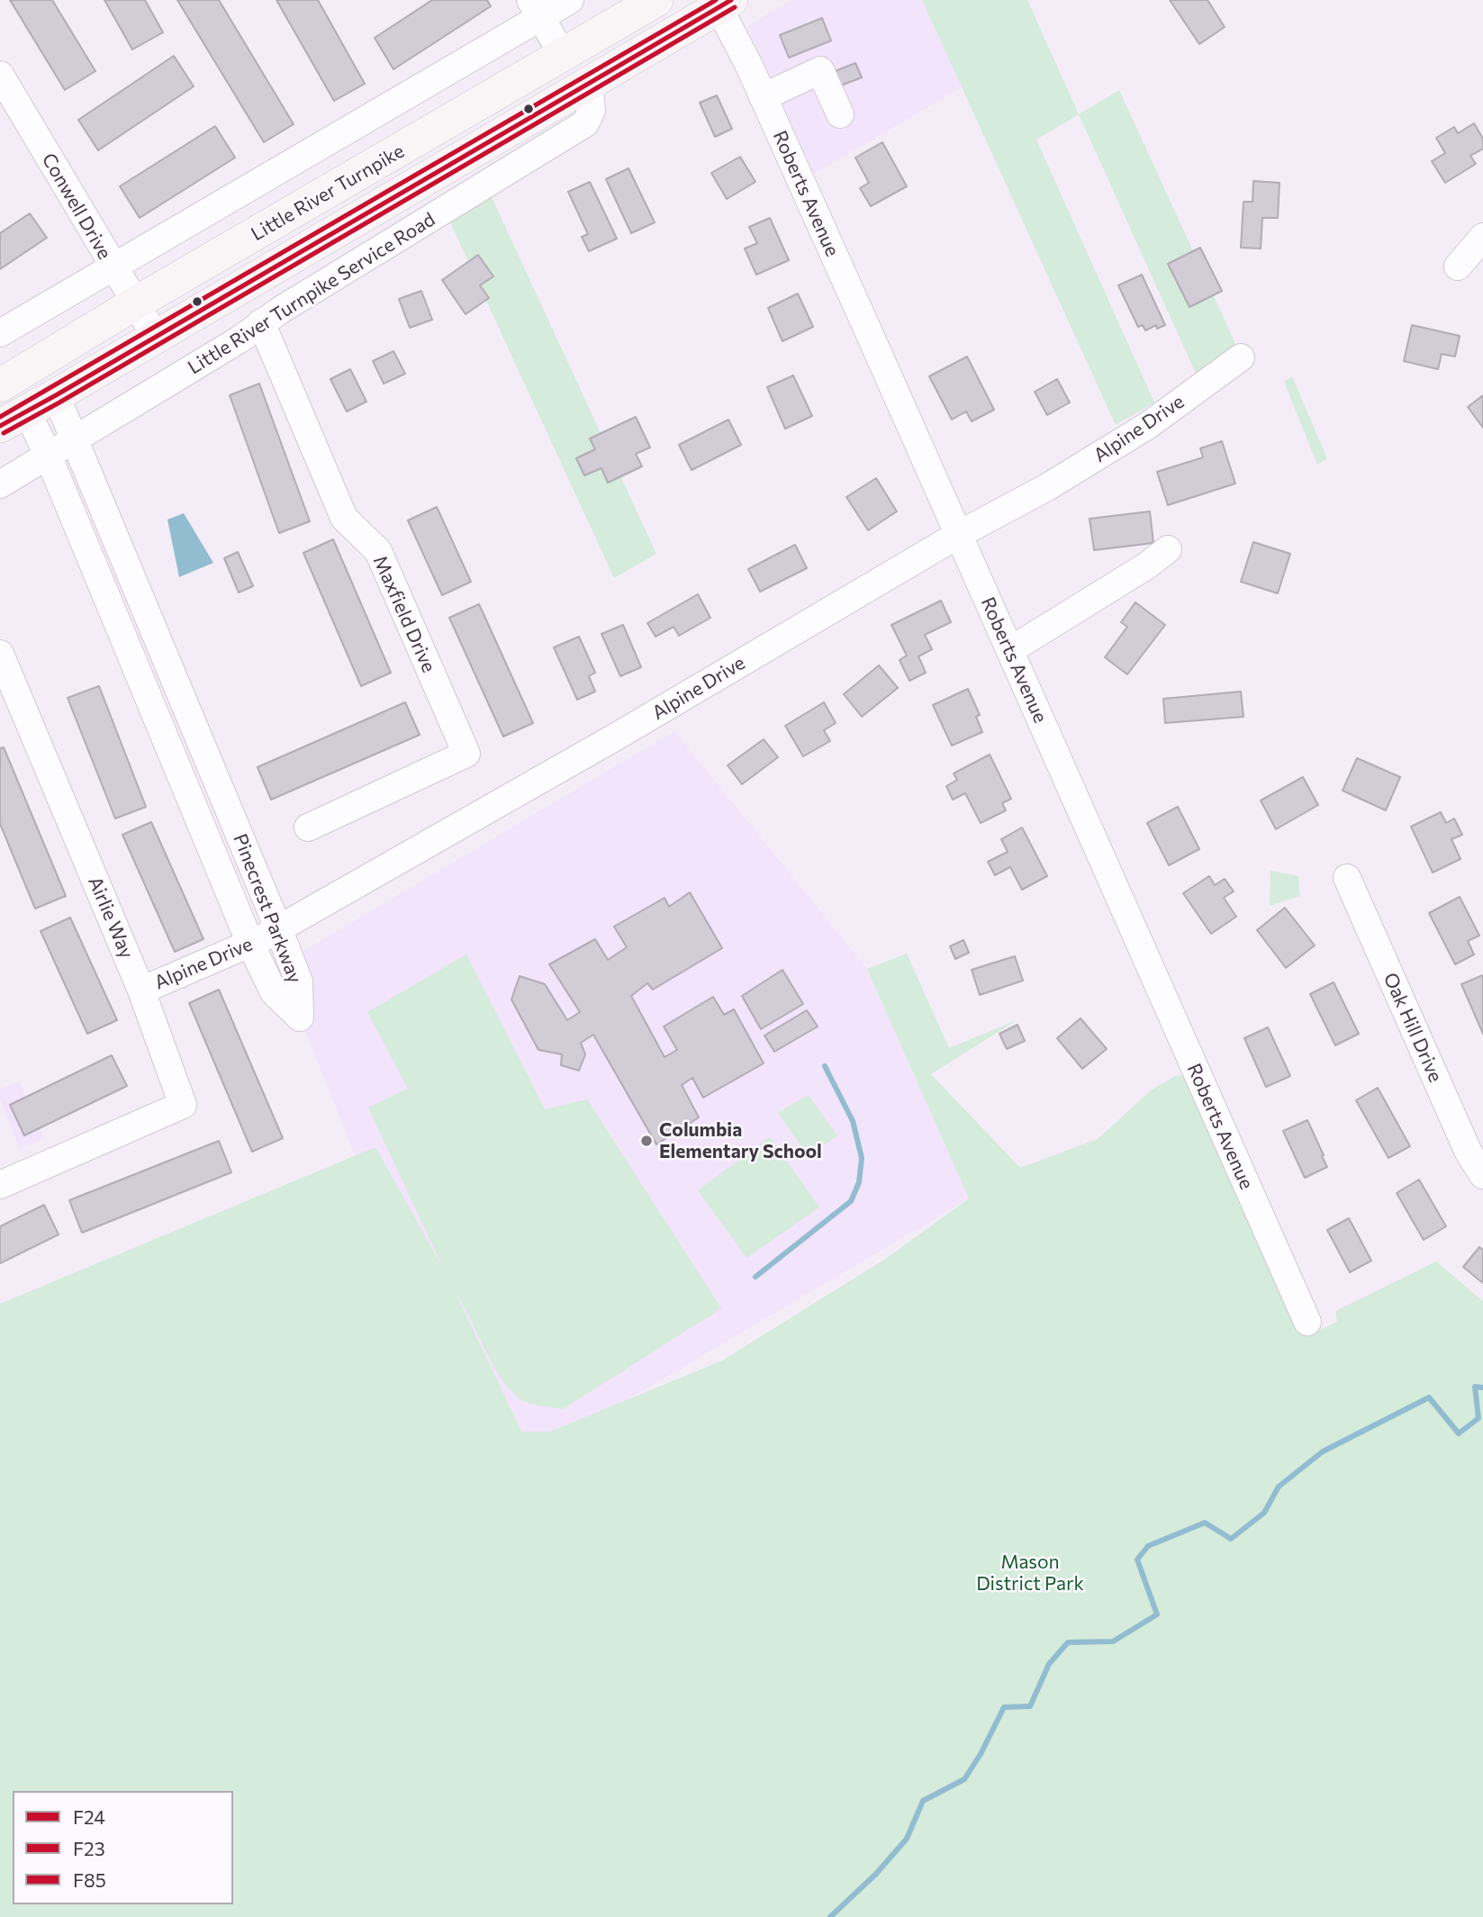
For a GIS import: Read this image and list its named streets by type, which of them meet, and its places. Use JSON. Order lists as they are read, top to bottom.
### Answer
{
  "streets": {
    "main road": ["Little River Turnpike"],
    "street": [
      "Roberts Avenue",
      "Conwell Drive",
      "Little River Turnpike Service Road",
      "Alpine Drive",
      "Maxfield Drive",
      "Pinecrest Parkway",
      "Airlie Way",
      "Oak Hill Drive"
    ]
  },
  "crossings": [
    ["Little River Turnpike", "Roberts Avenue"],
    ["Little River Turnpike", "Conwell Drive"],
    ["Little River Turnpike", "Little River Turnpike Service Road"],
    ["Little River Turnpike", "Pinecrest Parkway"],
    ["Roberts Avenue", "Alpine Drive"],
    ["Little River Turnpike Service Road", "Maxfield Drive"],
    ["Little River Turnpike Service Road", "Pinecrest Parkway"],
    ["Alpine Drive", "Pinecrest Parkway"],
    ["Alpine Drive", "Airlie Way"]
  ],
  "parks": ["Mason District Park"],
  "places": ["Columbia Elementary School"],
  "lines": ["transit line F24", "transit line F85", "transit line F23"],
  "legend": ["F24", "F23", "F85"]
}
